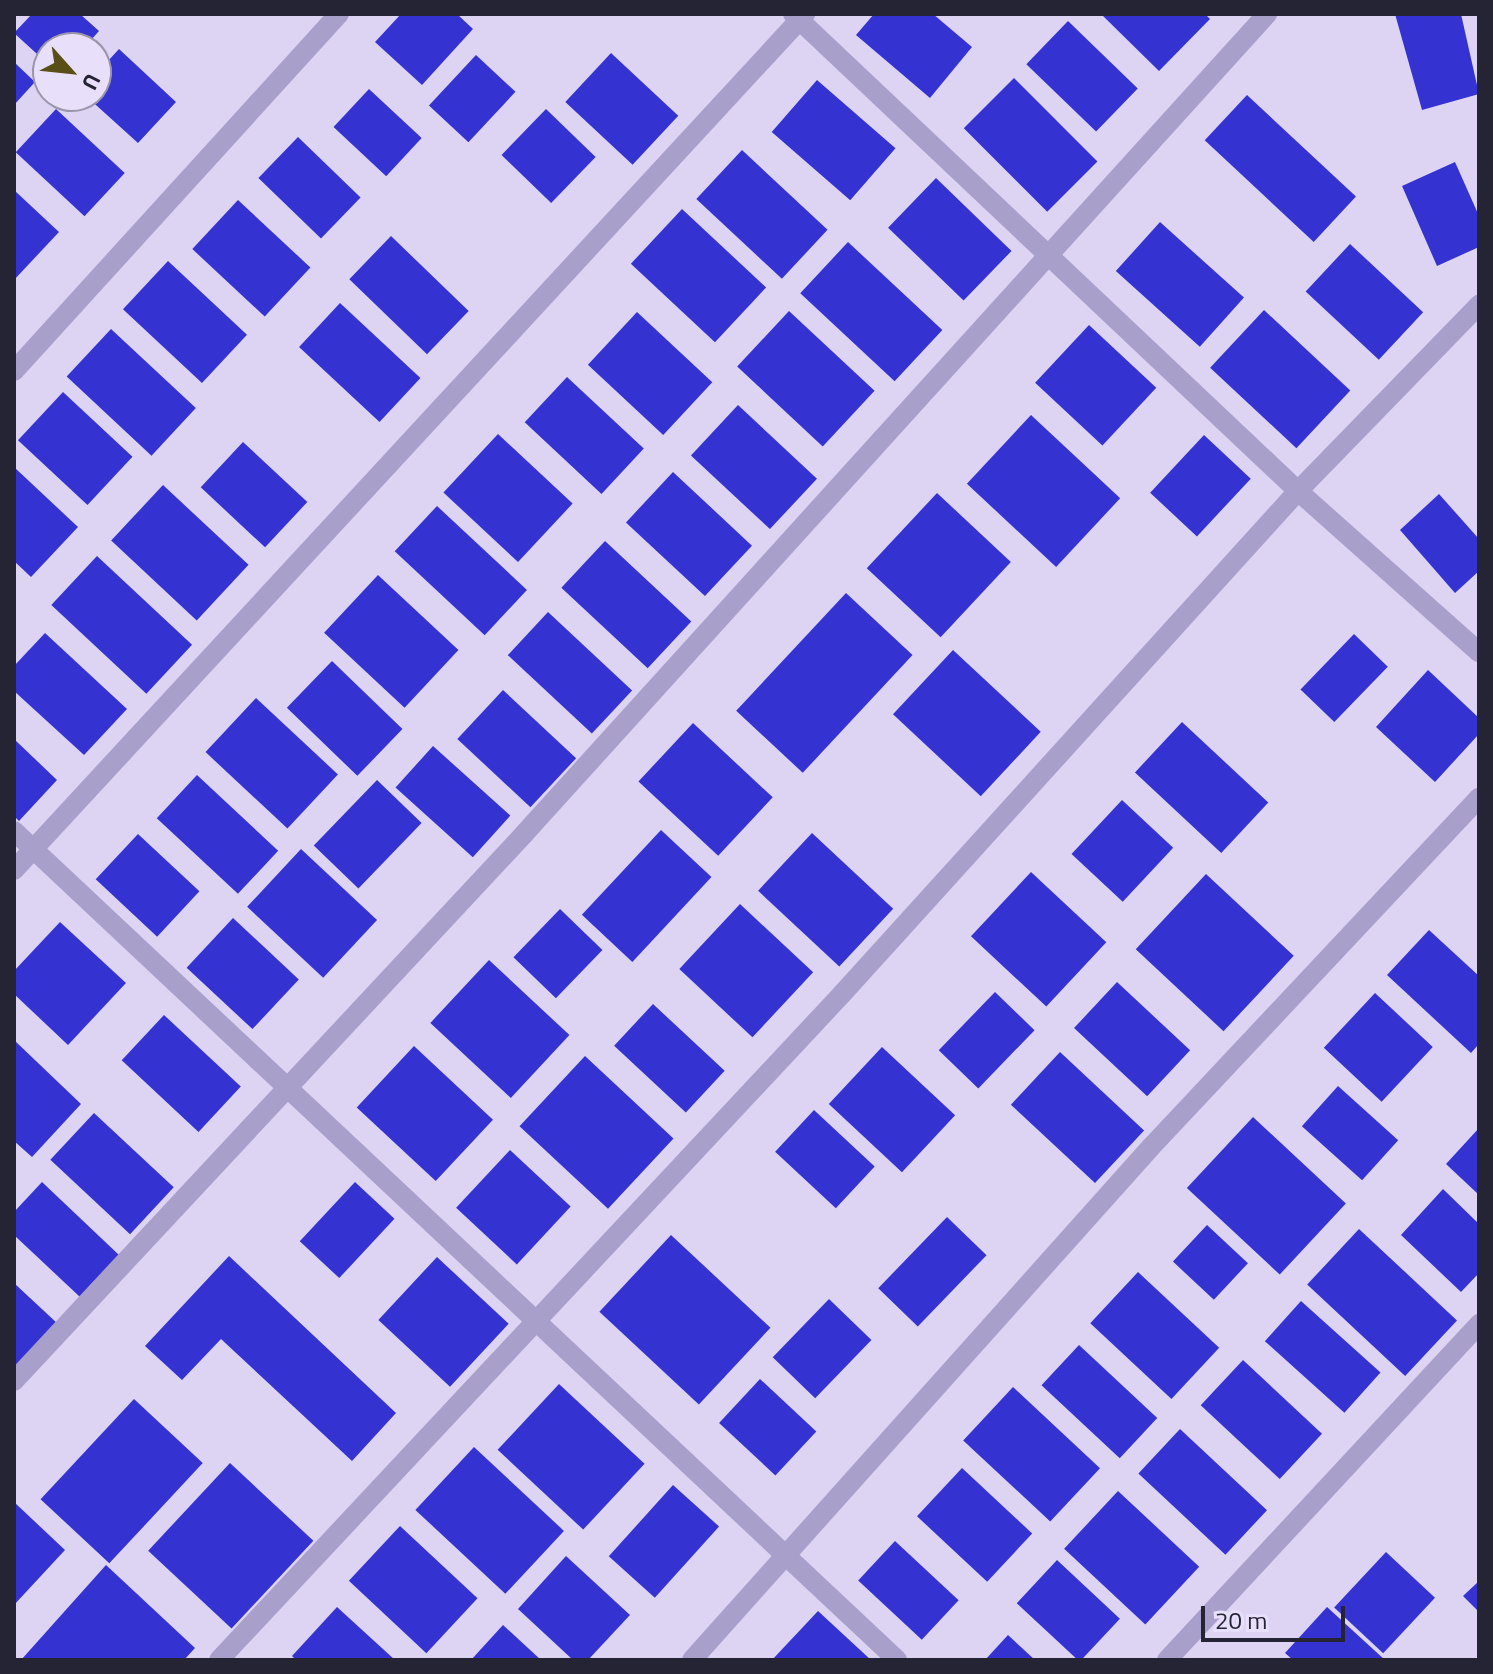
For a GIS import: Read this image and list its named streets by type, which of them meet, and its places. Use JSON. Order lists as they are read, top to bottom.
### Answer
{
  "scale_bar": "20 m",
  "north": "bottom right"
}
